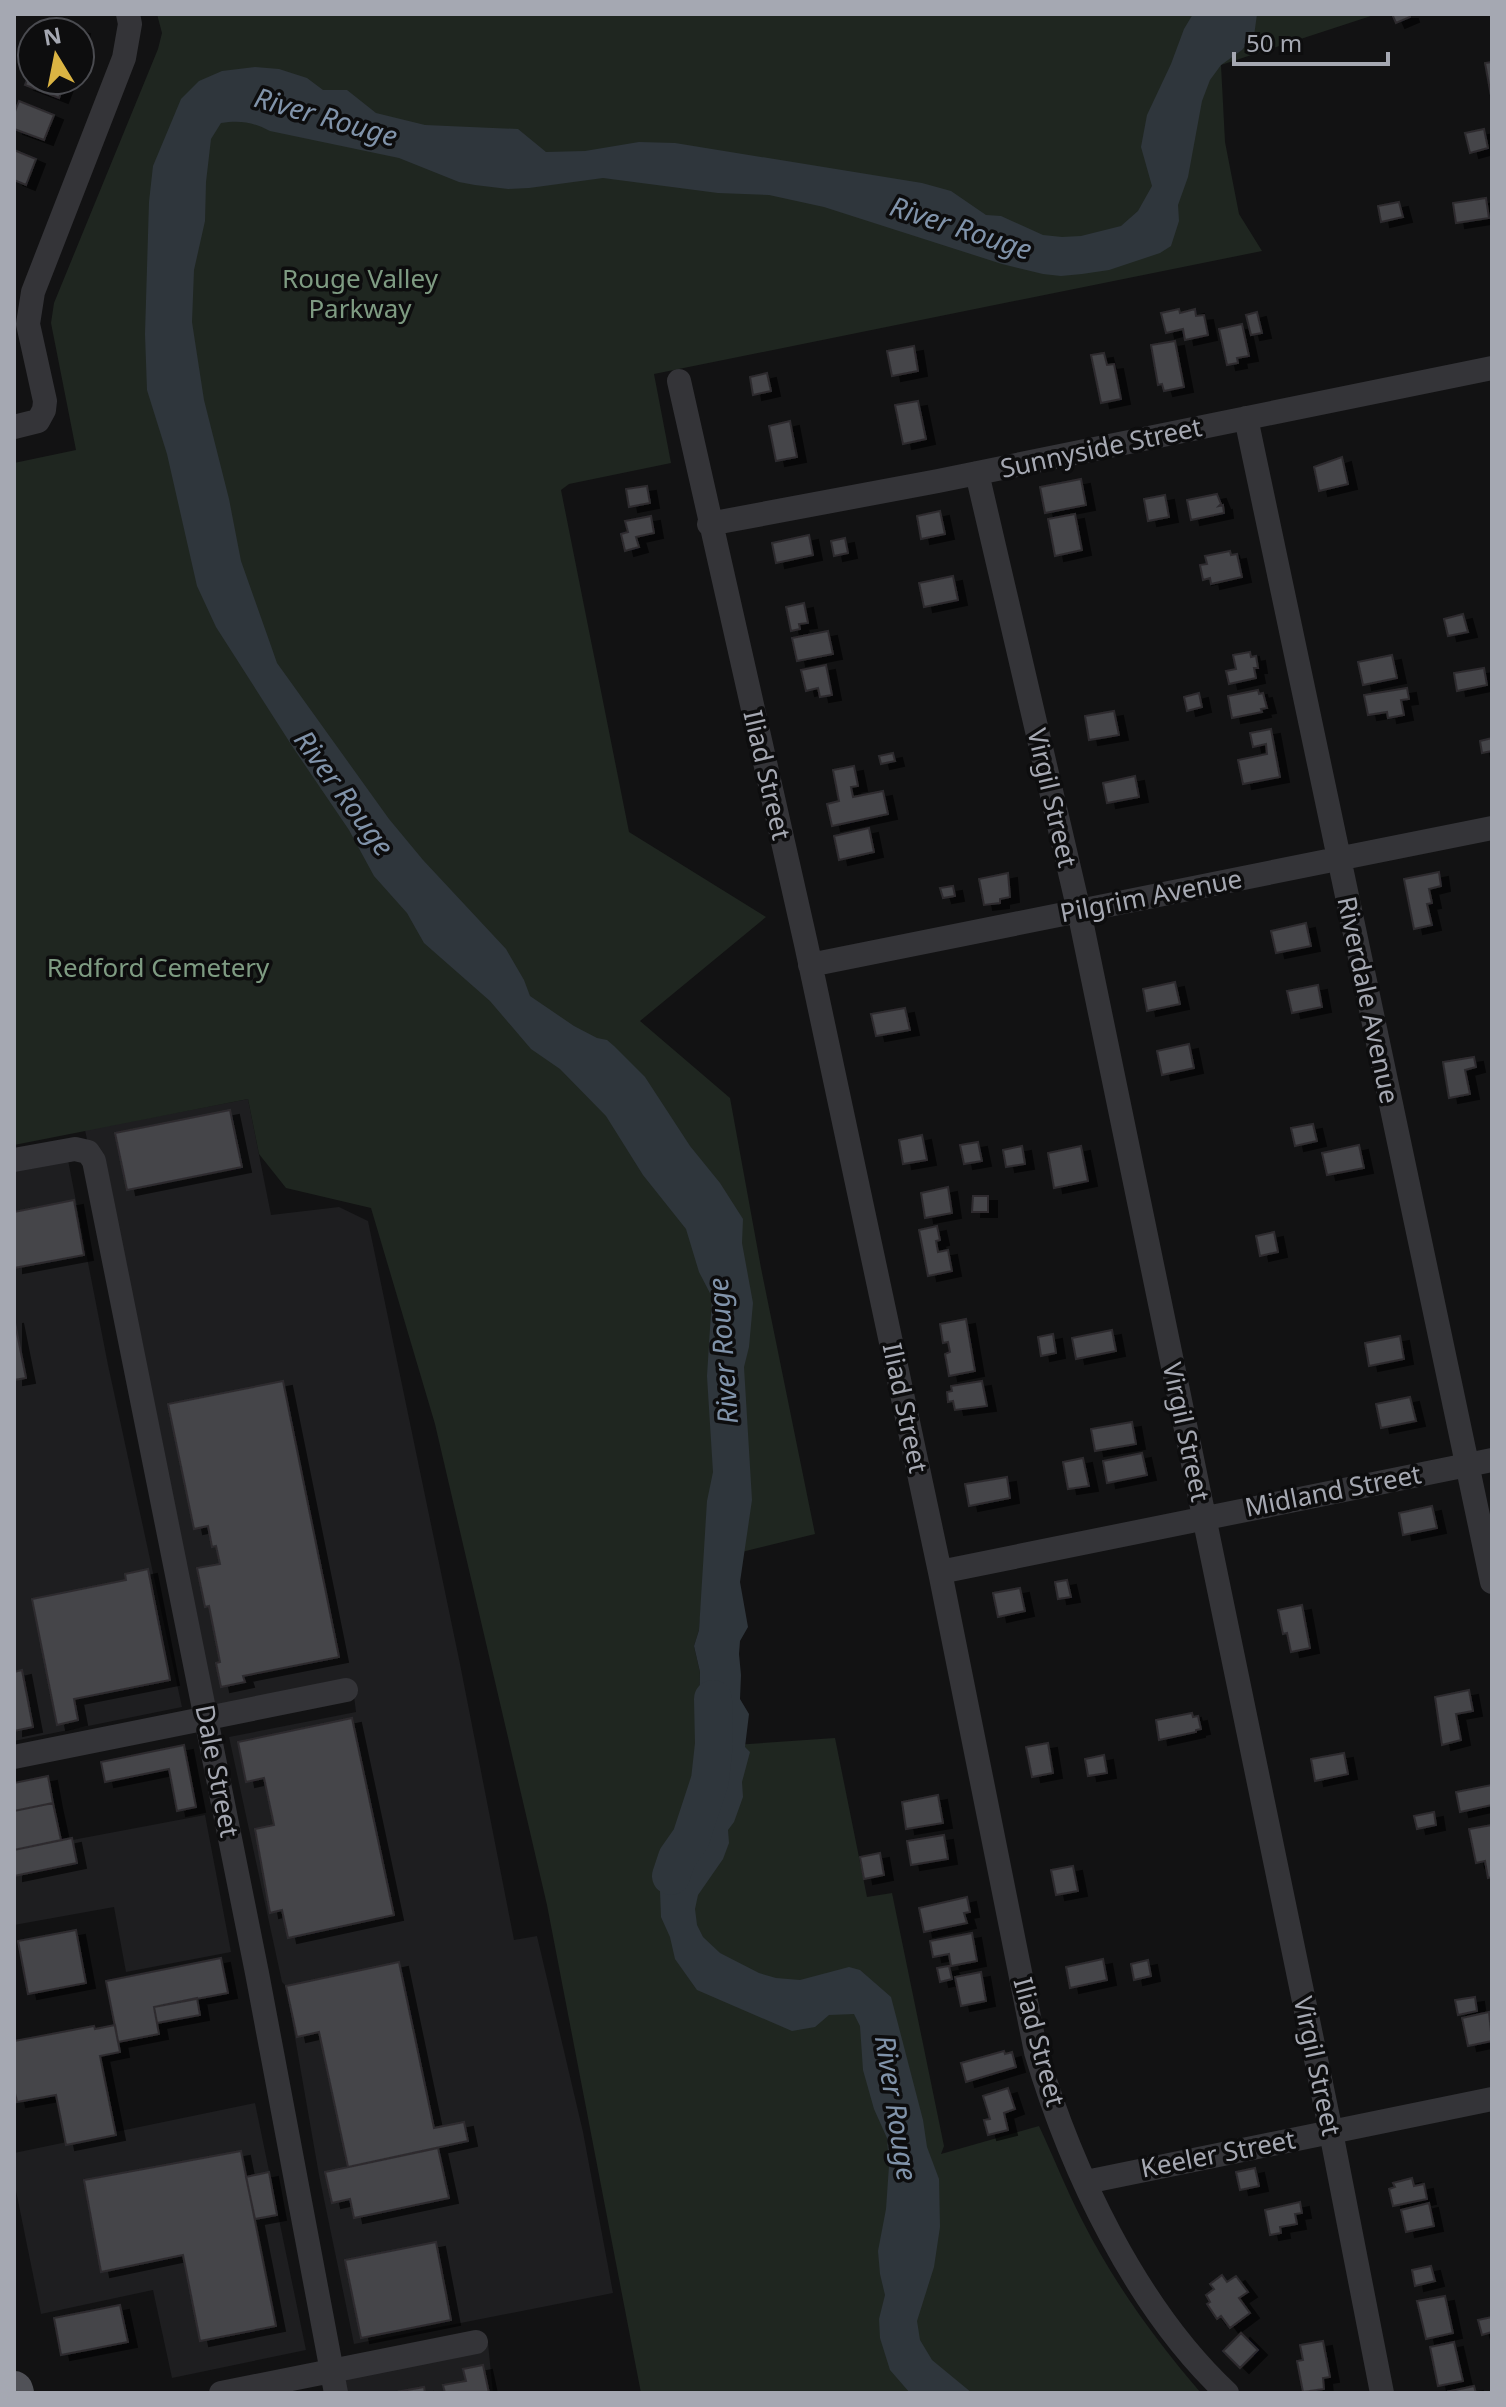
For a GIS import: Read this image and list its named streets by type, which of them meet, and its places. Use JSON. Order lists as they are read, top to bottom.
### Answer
{
  "streets": {
    "street": [
      "Sunnyside Street",
      "Iliad Street",
      "Virgil Street",
      "Pilgrim Avenue",
      "Riverdale Avenue",
      "Midland Street",
      "Dale Street",
      "Keeler Street"
    ]
  },
  "crossings": [
    ["Sunnyside Street", "Iliad Street"],
    ["Sunnyside Street", "Virgil Street"],
    ["Sunnyside Street", "Riverdale Avenue"],
    ["Iliad Street", "Pilgrim Avenue"],
    ["Iliad Street", "Midland Street"],
    ["Iliad Street", "Keeler Street"],
    ["Virgil Street", "Pilgrim Avenue"],
    ["Virgil Street", "Midland Street"],
    ["Virgil Street", "Keeler Street"],
    ["Pilgrim Avenue", "Riverdale Avenue"],
    ["Riverdale Avenue", "Midland Street"]
  ],
  "water": ["River Rouge"],
  "parks": ["Rouge Valley Parkway", "Redford Cemetery"],
  "scale_bar": "50 m",
  "north": "top"
}
